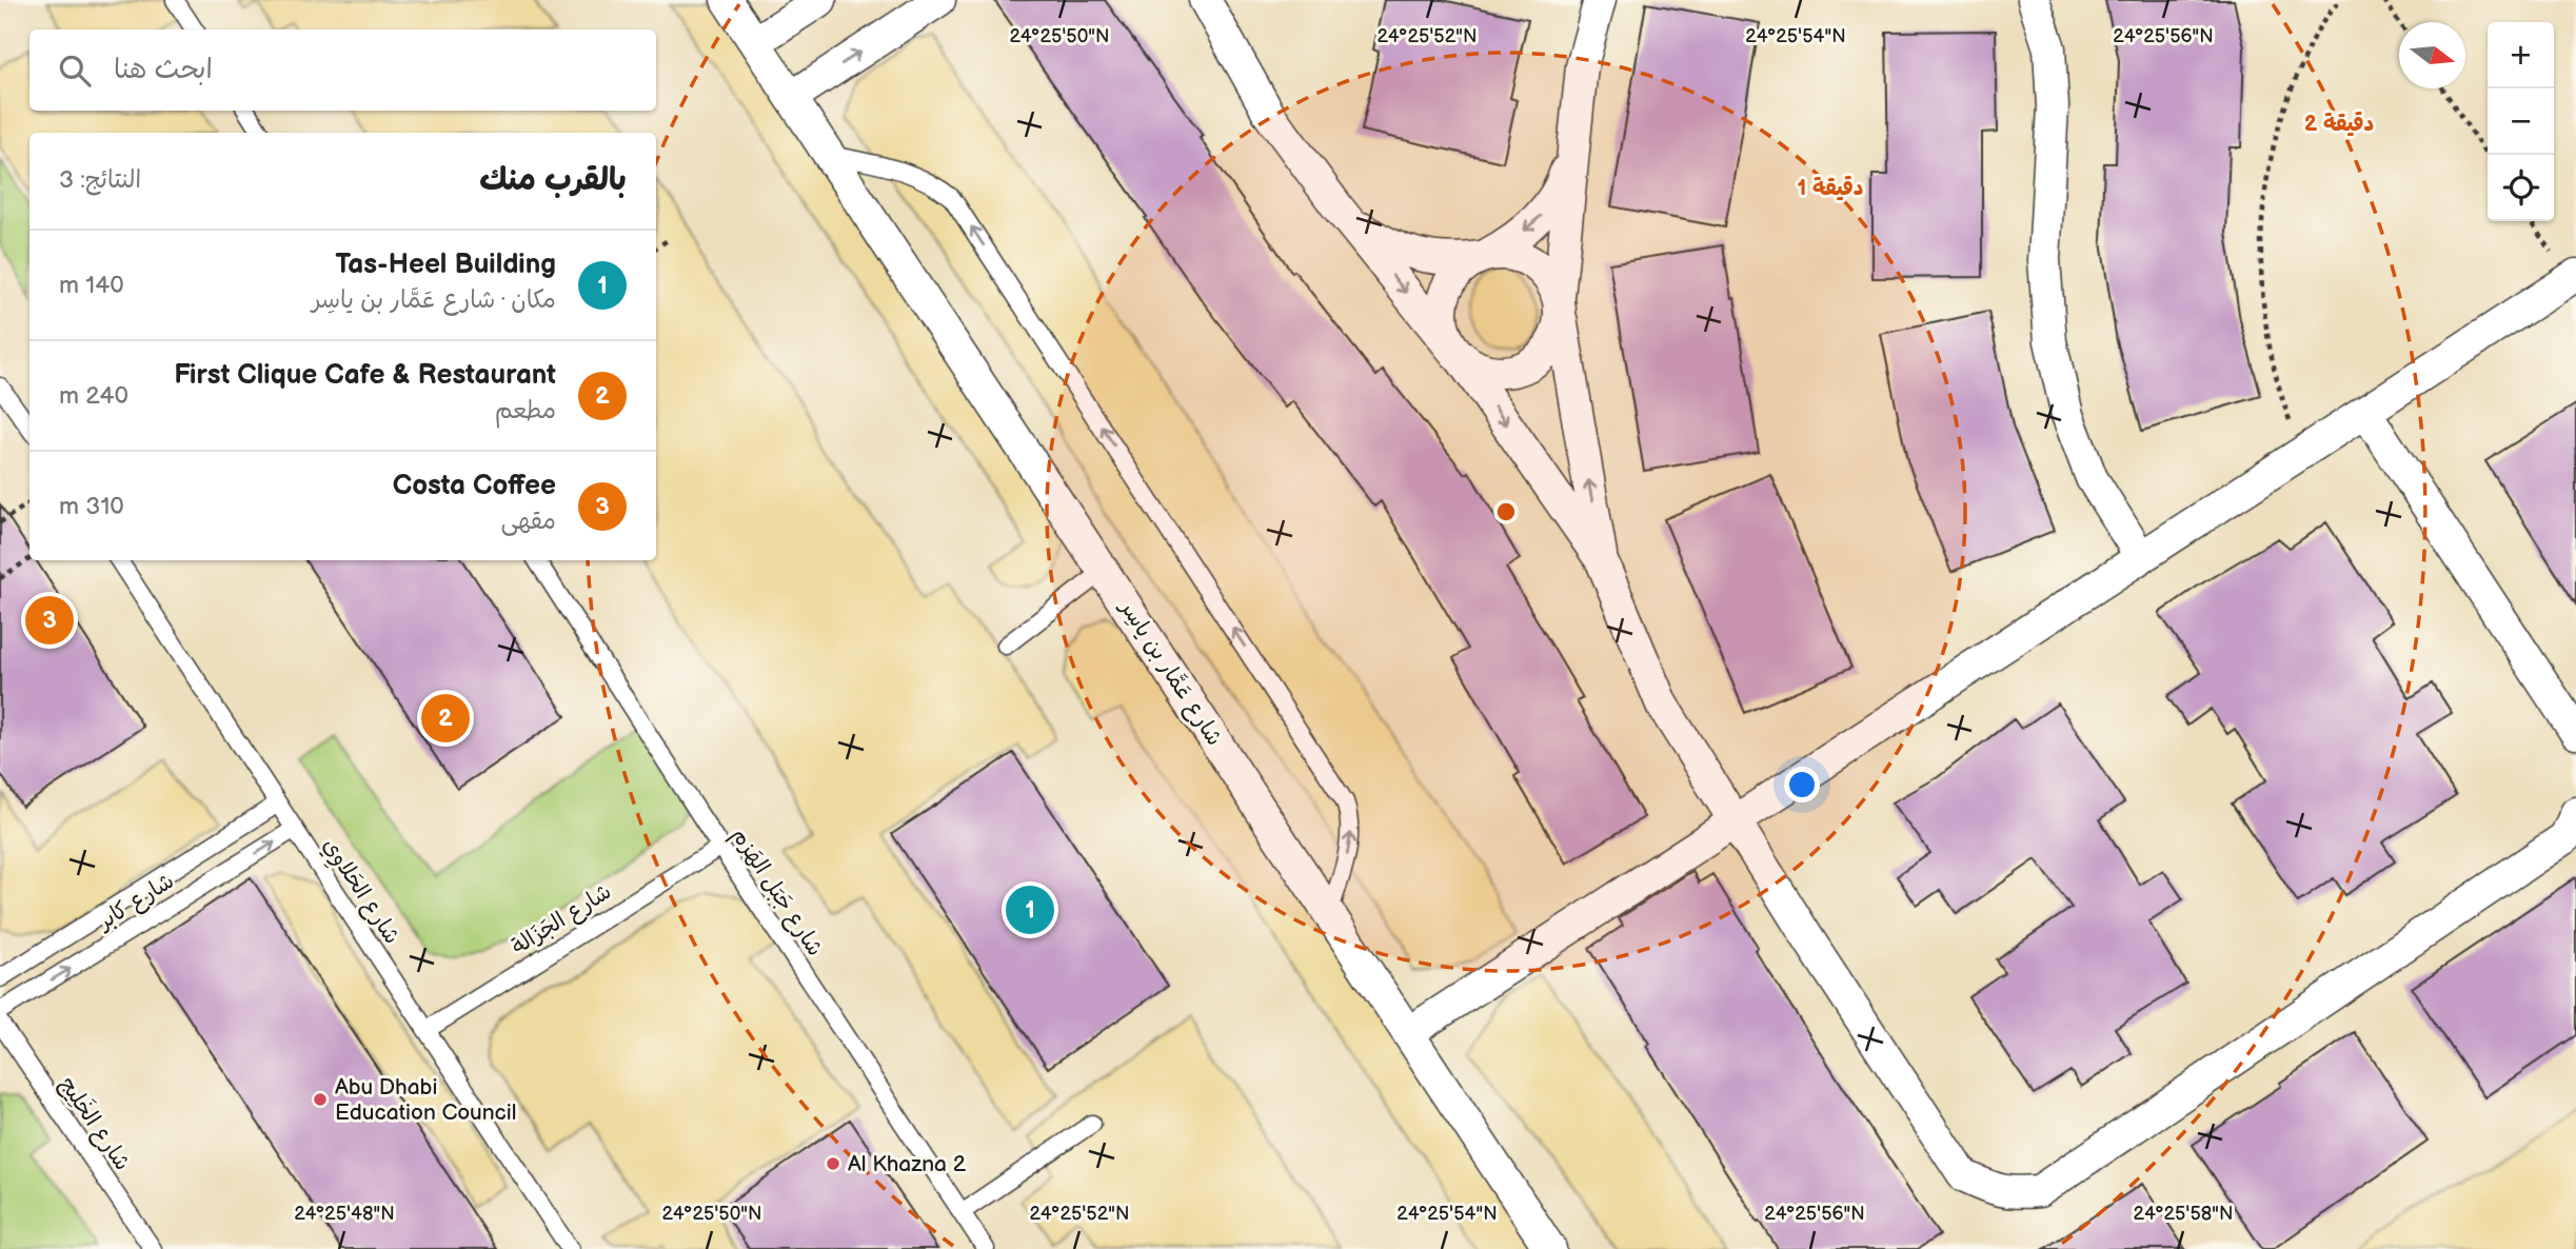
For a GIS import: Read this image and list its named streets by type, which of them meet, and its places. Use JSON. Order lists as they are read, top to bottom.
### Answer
{
  "streets": {
    "street": ["شارع عَمَّار بن ياسِر"],
    "lane": [
      "شارع الحَلاوِي",
      "شارع جَبَل الهَزم",
      "شارع كابر",
      "شارع الجَزَالة",
      "شارع الخَلِيج"
    ]
  },
  "crossings": [
    ["شارع الحَلاوِي", "شارع كابر"],
    ["شارع الحَلاوِي", "شارع الجَزَالة"],
    ["شارع جَبَل الهَزم", "شارع الجَزَالة"]
  ],
  "places": ["Abu Dhabi Education Council", "Al Khazna 2"],
  "north": "right",
  "page": {
    "map_buttons": ["+", "−"],
    "search": "ابحث هنا",
    "heading": ["بالقرب منك", "النتائج: 3"],
    "list": [
      {
        "mark": "1",
        "name": "Tas-Heel Building",
        "note": "مكان · شارع عَمَّار بن ياسِر",
        "value": "140 m"
      },
      {
        "mark": "2",
        "name": "First Clique Cafe & Restaurant",
        "note": "مطعم",
        "value": "240 m"
      },
      {
        "mark": "3",
        "name": "Costa Coffee",
        "note": "مقهى",
        "value": "310 m"
      }
    ],
    "pins": ["3", "2", "1"]
  },
  "coordinates": [
    "24°25'50\"N",
    "24°25'52\"N",
    "24°25'54\"N",
    "24°25'56\"N",
    "24°25'48\"N",
    "24°25'58\"N"
  ],
  "rings": ["2 دقيقة", "1 دقيقة"]
}
